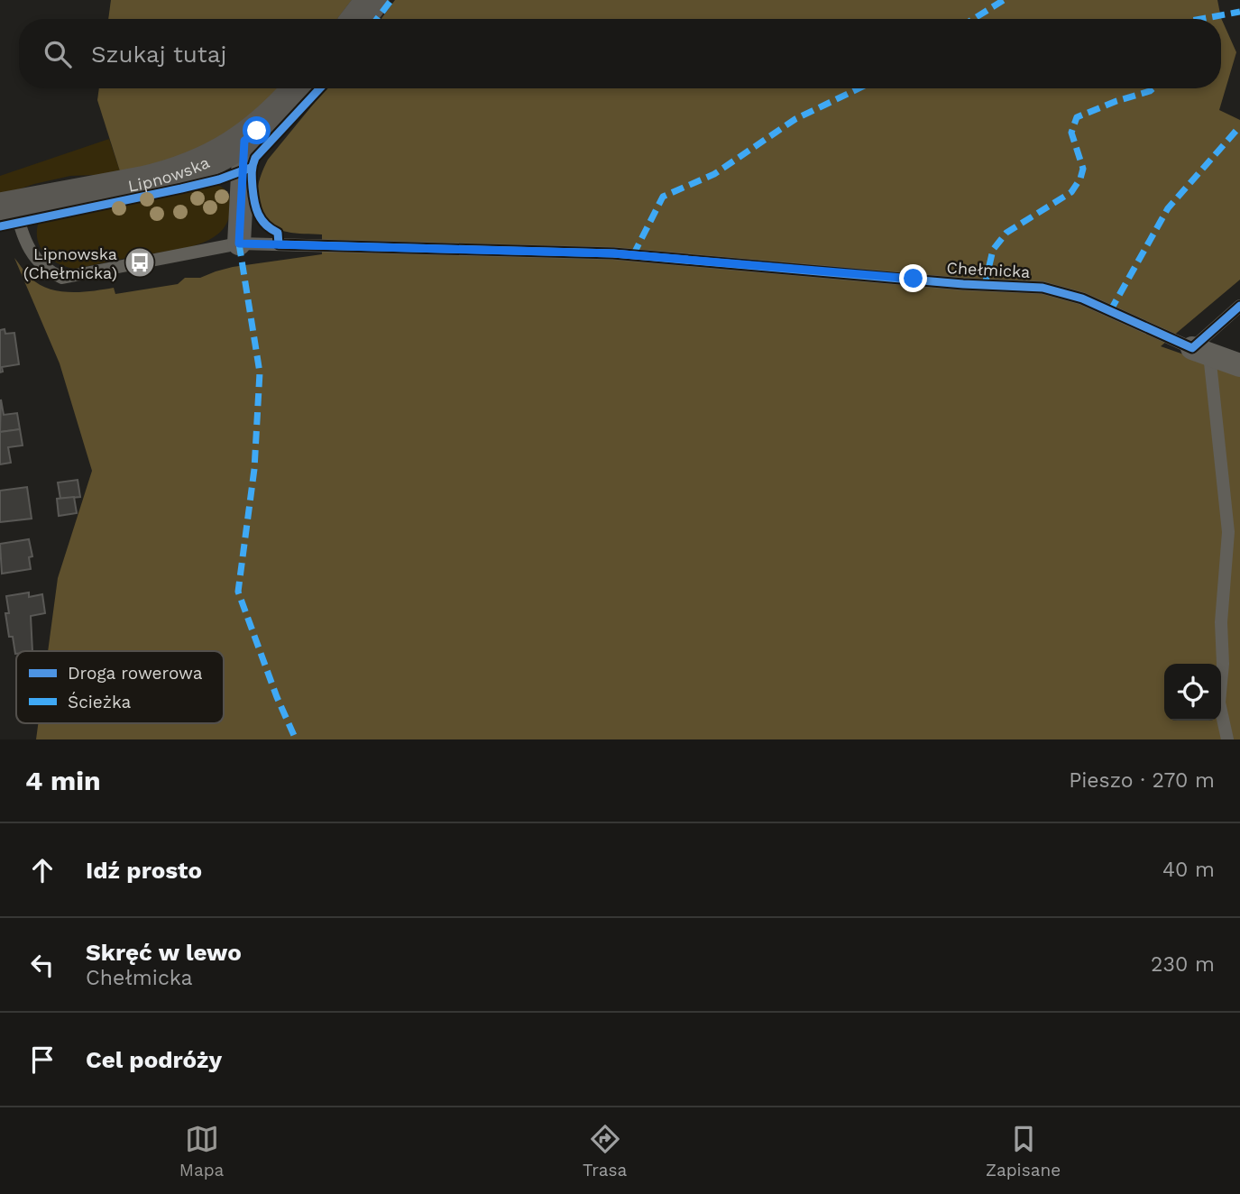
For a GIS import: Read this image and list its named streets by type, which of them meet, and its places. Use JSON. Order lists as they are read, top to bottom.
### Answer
{
  "streets": {
    "main road": ["Lipnowska"],
    "street": ["Chełmicka"]
  },
  "crossings": [
    ["Lipnowska", "Chełmicka"]
  ],
  "places": {
    "bus stop": ["Lipnowska (Chełmicka)"]
  },
  "legend": ["Droga rowerowa", "Ścieżka"],
  "page": {
    "search": "Szukaj tutaj",
    "heading": ["4 min", "Pieszo · 270 m"],
    "list": [
      ["Idź prosto", "40 m"],
      ["Skręć w lewo", "Chełmicka", "230 m"],
      "Cel podróży"
    ],
    "nav": ["Mapa", "Trasa", "Zapisane"]
  }
}
